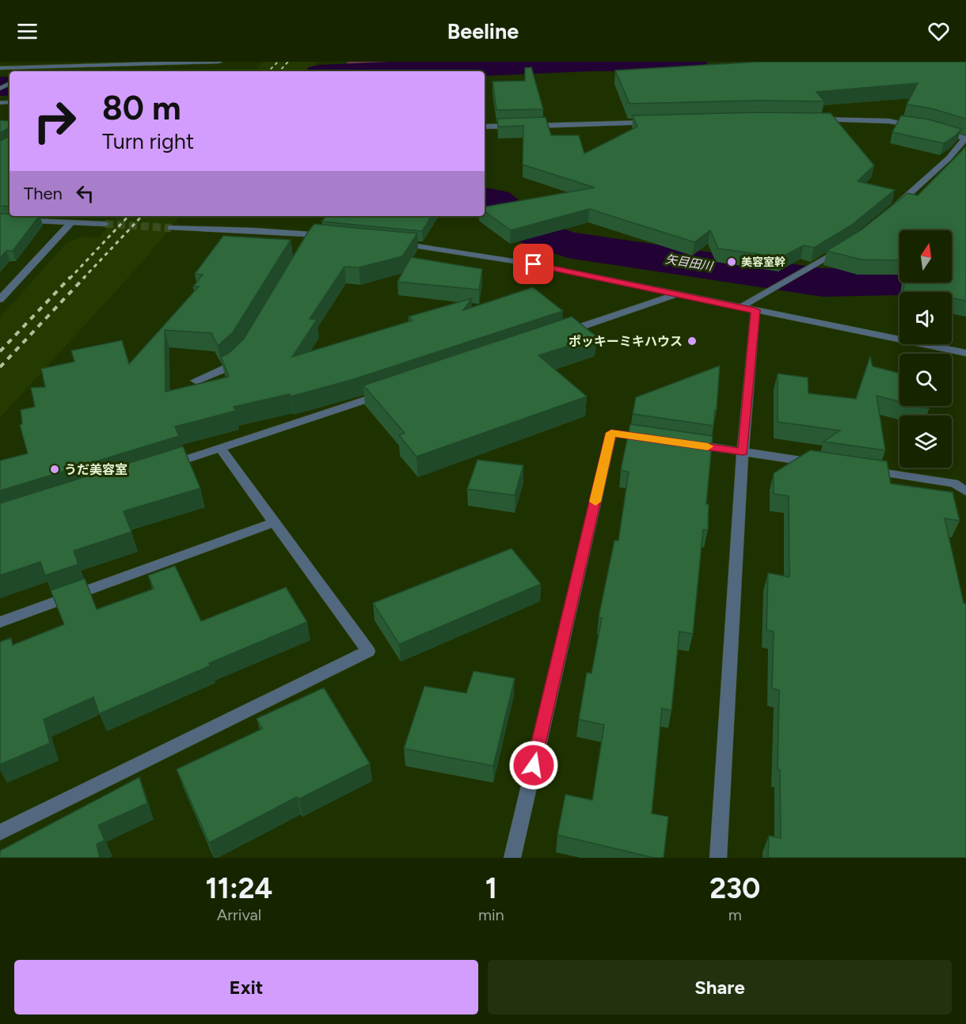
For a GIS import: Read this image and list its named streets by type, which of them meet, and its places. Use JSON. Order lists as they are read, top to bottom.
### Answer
{
  "water": ["矢目田川"],
  "places": ["美容室幹", "ポッキーミキハウス", "うだ美容室"],
  "north": "top",
  "page": {
    "header": "Beeline",
    "turn": ["80 m", "Turn right"],
    "then": "Then",
    "eta": [
      "11:24",
      "Arrival",
      "1",
      "min",
      "230",
      "m"
    ],
    "buttons": ["Exit", "Share"]
  }
}
